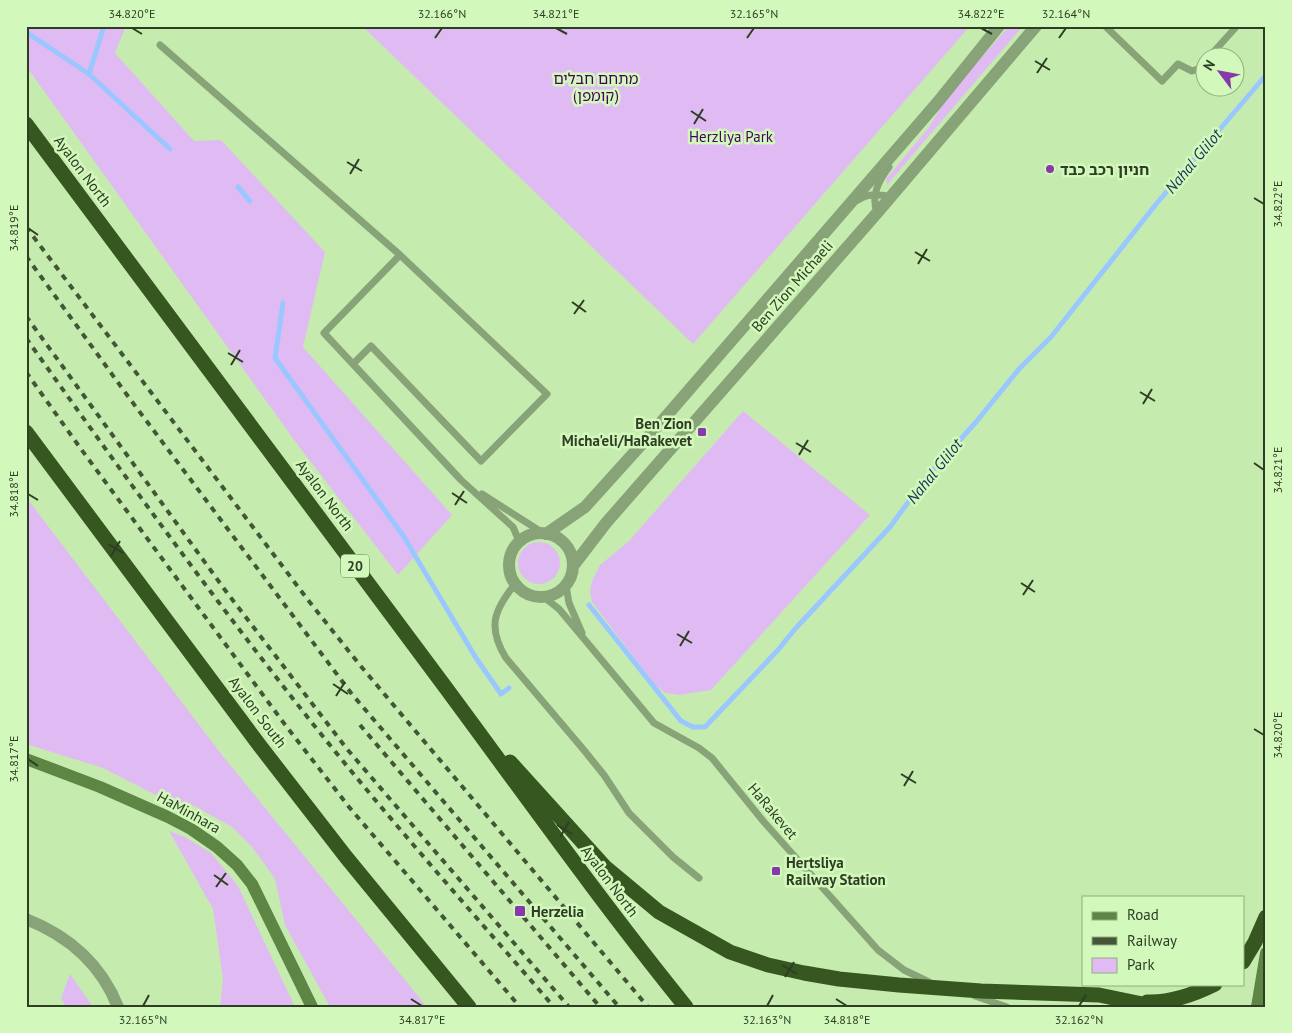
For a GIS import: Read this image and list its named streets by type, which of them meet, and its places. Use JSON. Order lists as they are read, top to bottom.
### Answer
{
  "streets": {
    "highway": ["Ayalon North", "20", "Ayalon South"],
    "street": ["Ben Zion Michaeli", "HaMinhara"],
    "lane": ["HaRakevet"]
  },
  "crossings": [
    ["Ben Zion Michaeli", "HaRakevet"]
  ],
  "water": ["Nahal Glilot"],
  "parks": ["מתחם חבלים (קומפן)", "Herzliya Park"],
  "places": {
    "other": ["חניון רכב כבד"],
    "transit": ["Ben Zion Micha'eli/HaRakevet", "Hertsliya Railway Station", "Herzelia"]
  },
  "legend": ["Road", "Railway", "Park"],
  "north": "top left",
  "coordinates": [
    "34.820°E",
    "32.166°N",
    "34.821°E",
    "32.165°N",
    "34.822°E",
    "32.164°N",
    "34.819°E",
    "34.818°E",
    "34.817°E",
    "32.163°N",
    "32.162°N"
  ]
}
